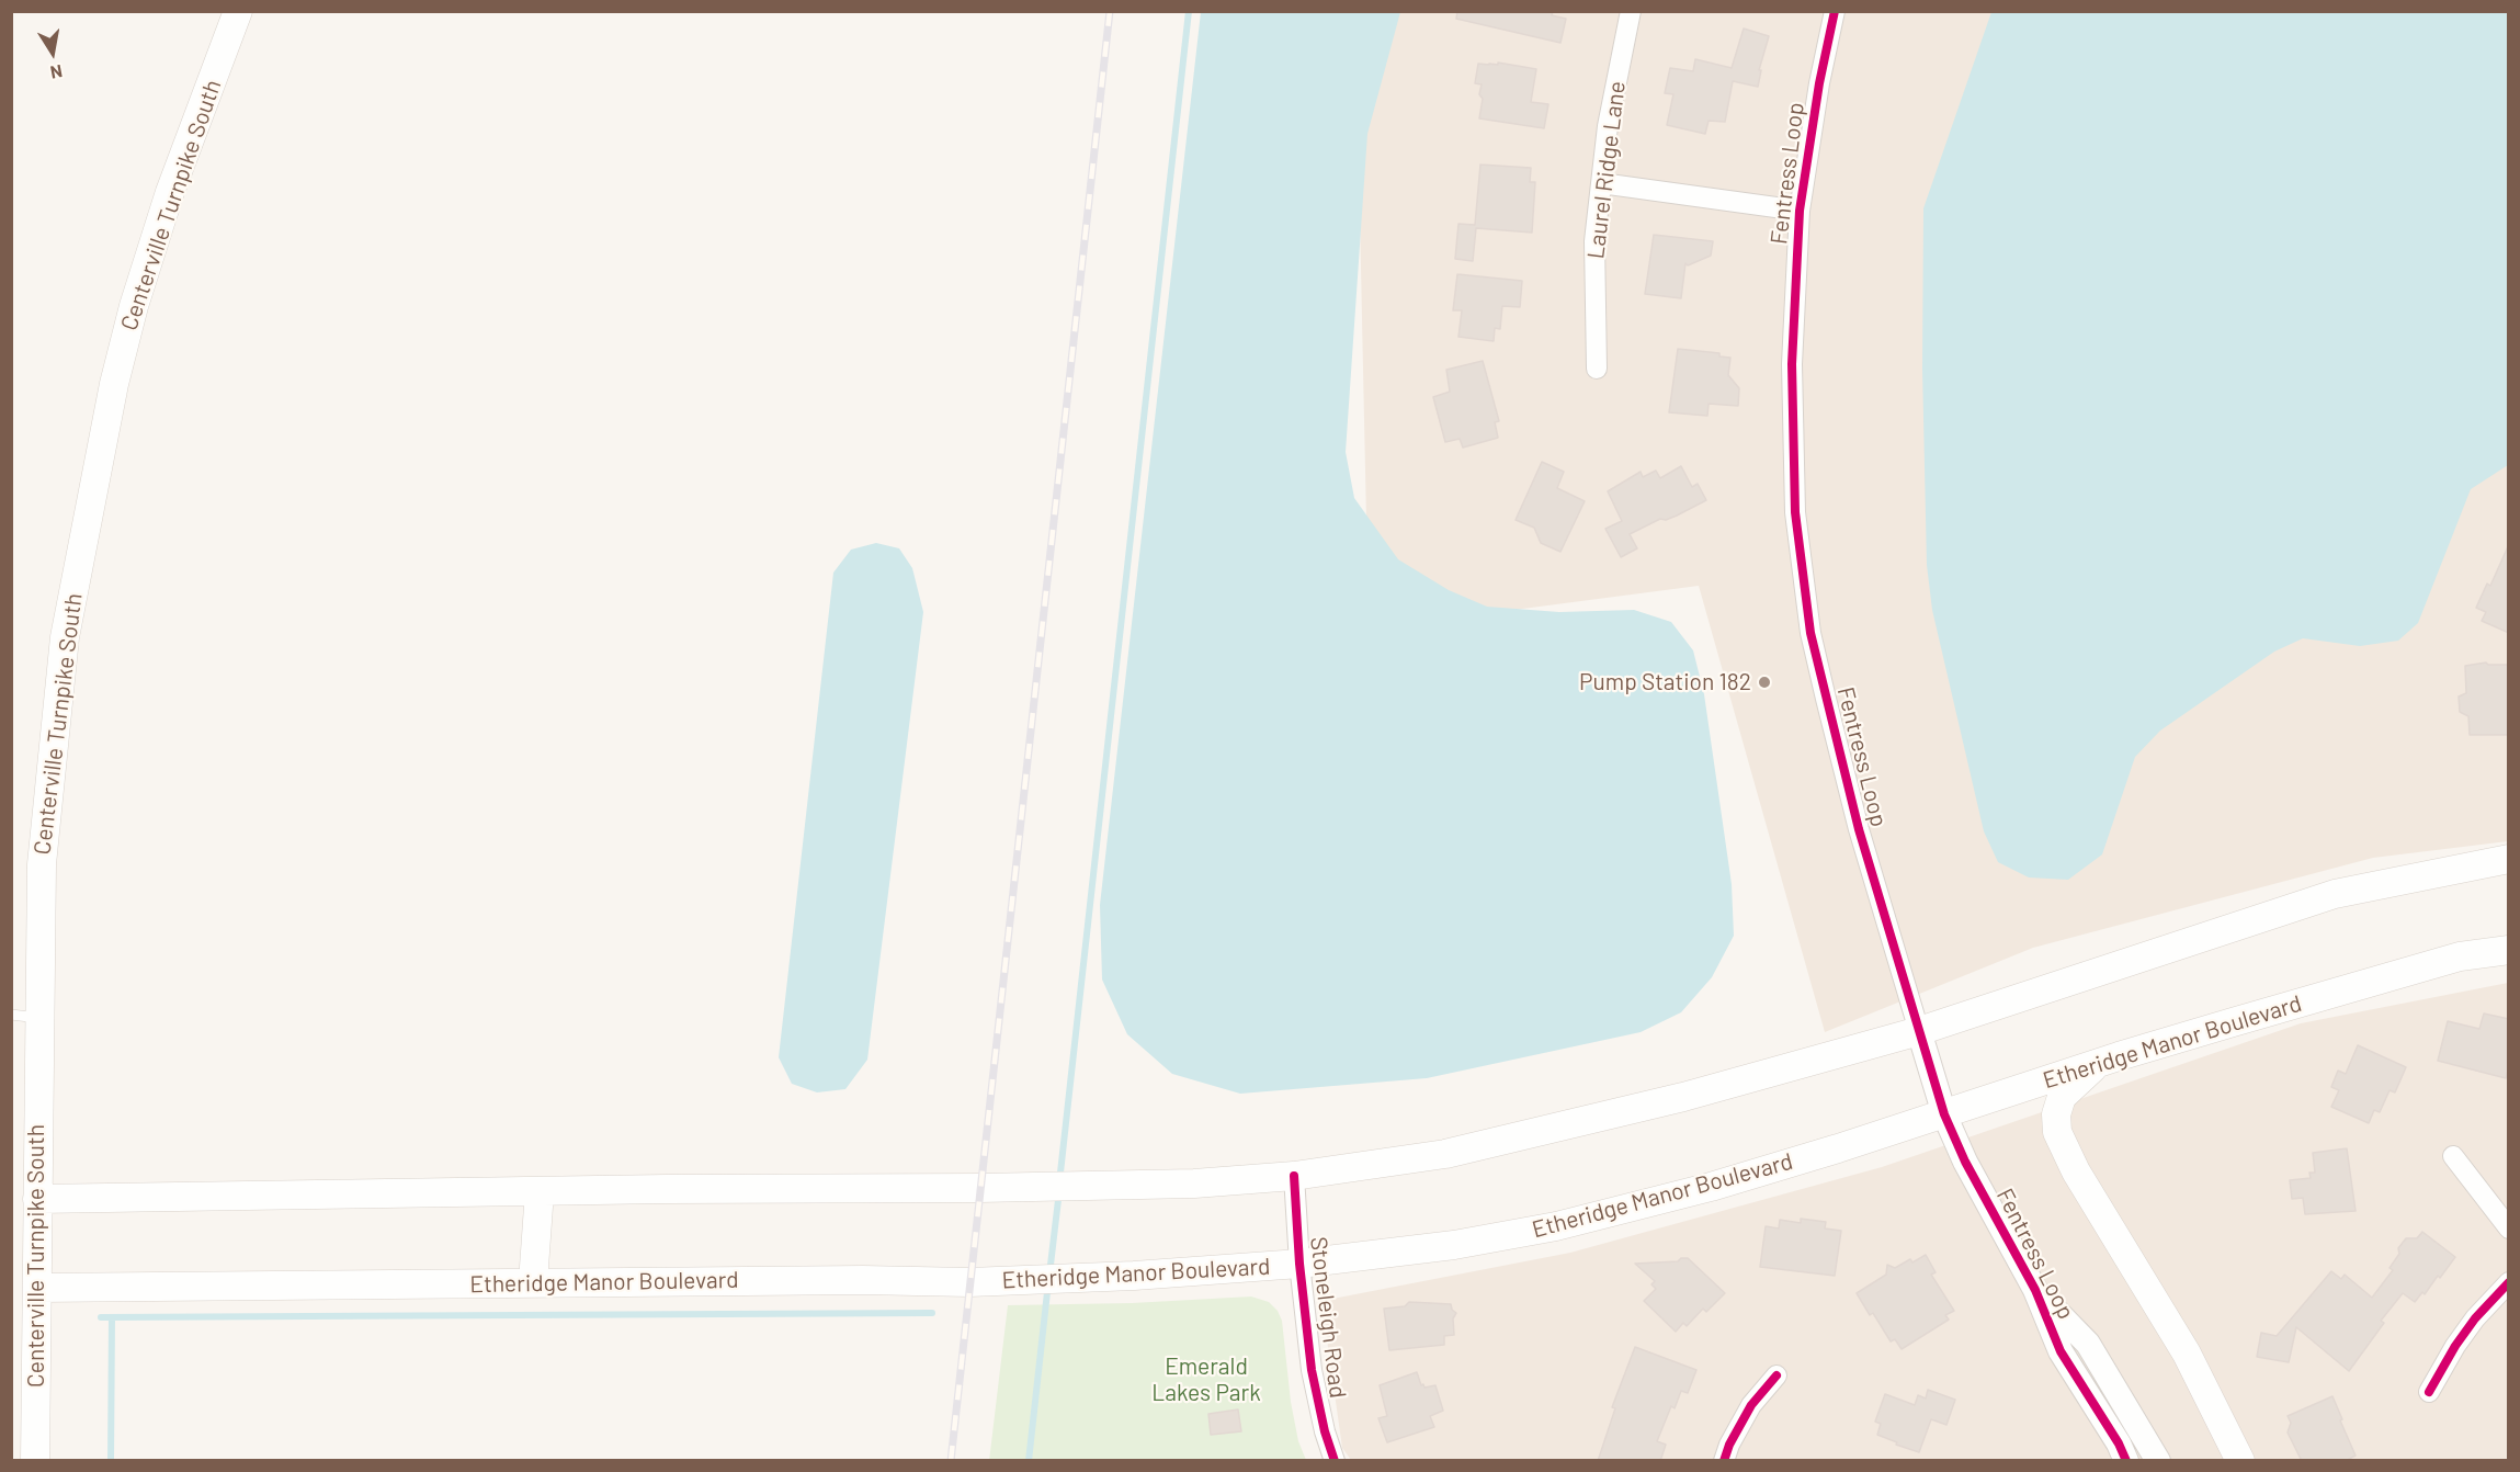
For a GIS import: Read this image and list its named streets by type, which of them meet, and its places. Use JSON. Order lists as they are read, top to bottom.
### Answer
{
  "streets": {
    "main road": ["Centerville Turnpike South", "Etheridge Manor Boulevard"],
    "street": ["Laurel Ridge Lane", "Fentress Loop", "Stoneleigh Road"]
  },
  "crossings": [
    ["Fentress Loop", "Etheridge Manor Boulevard"],
    ["Centerville Turnpike South", "Etheridge Manor Boulevard"],
    ["Etheridge Manor Boulevard", "Stoneleigh Road"]
  ],
  "parks": ["Emerald Lakes Park"],
  "places": ["Pump Station 182"],
  "north": "bottom"
}
